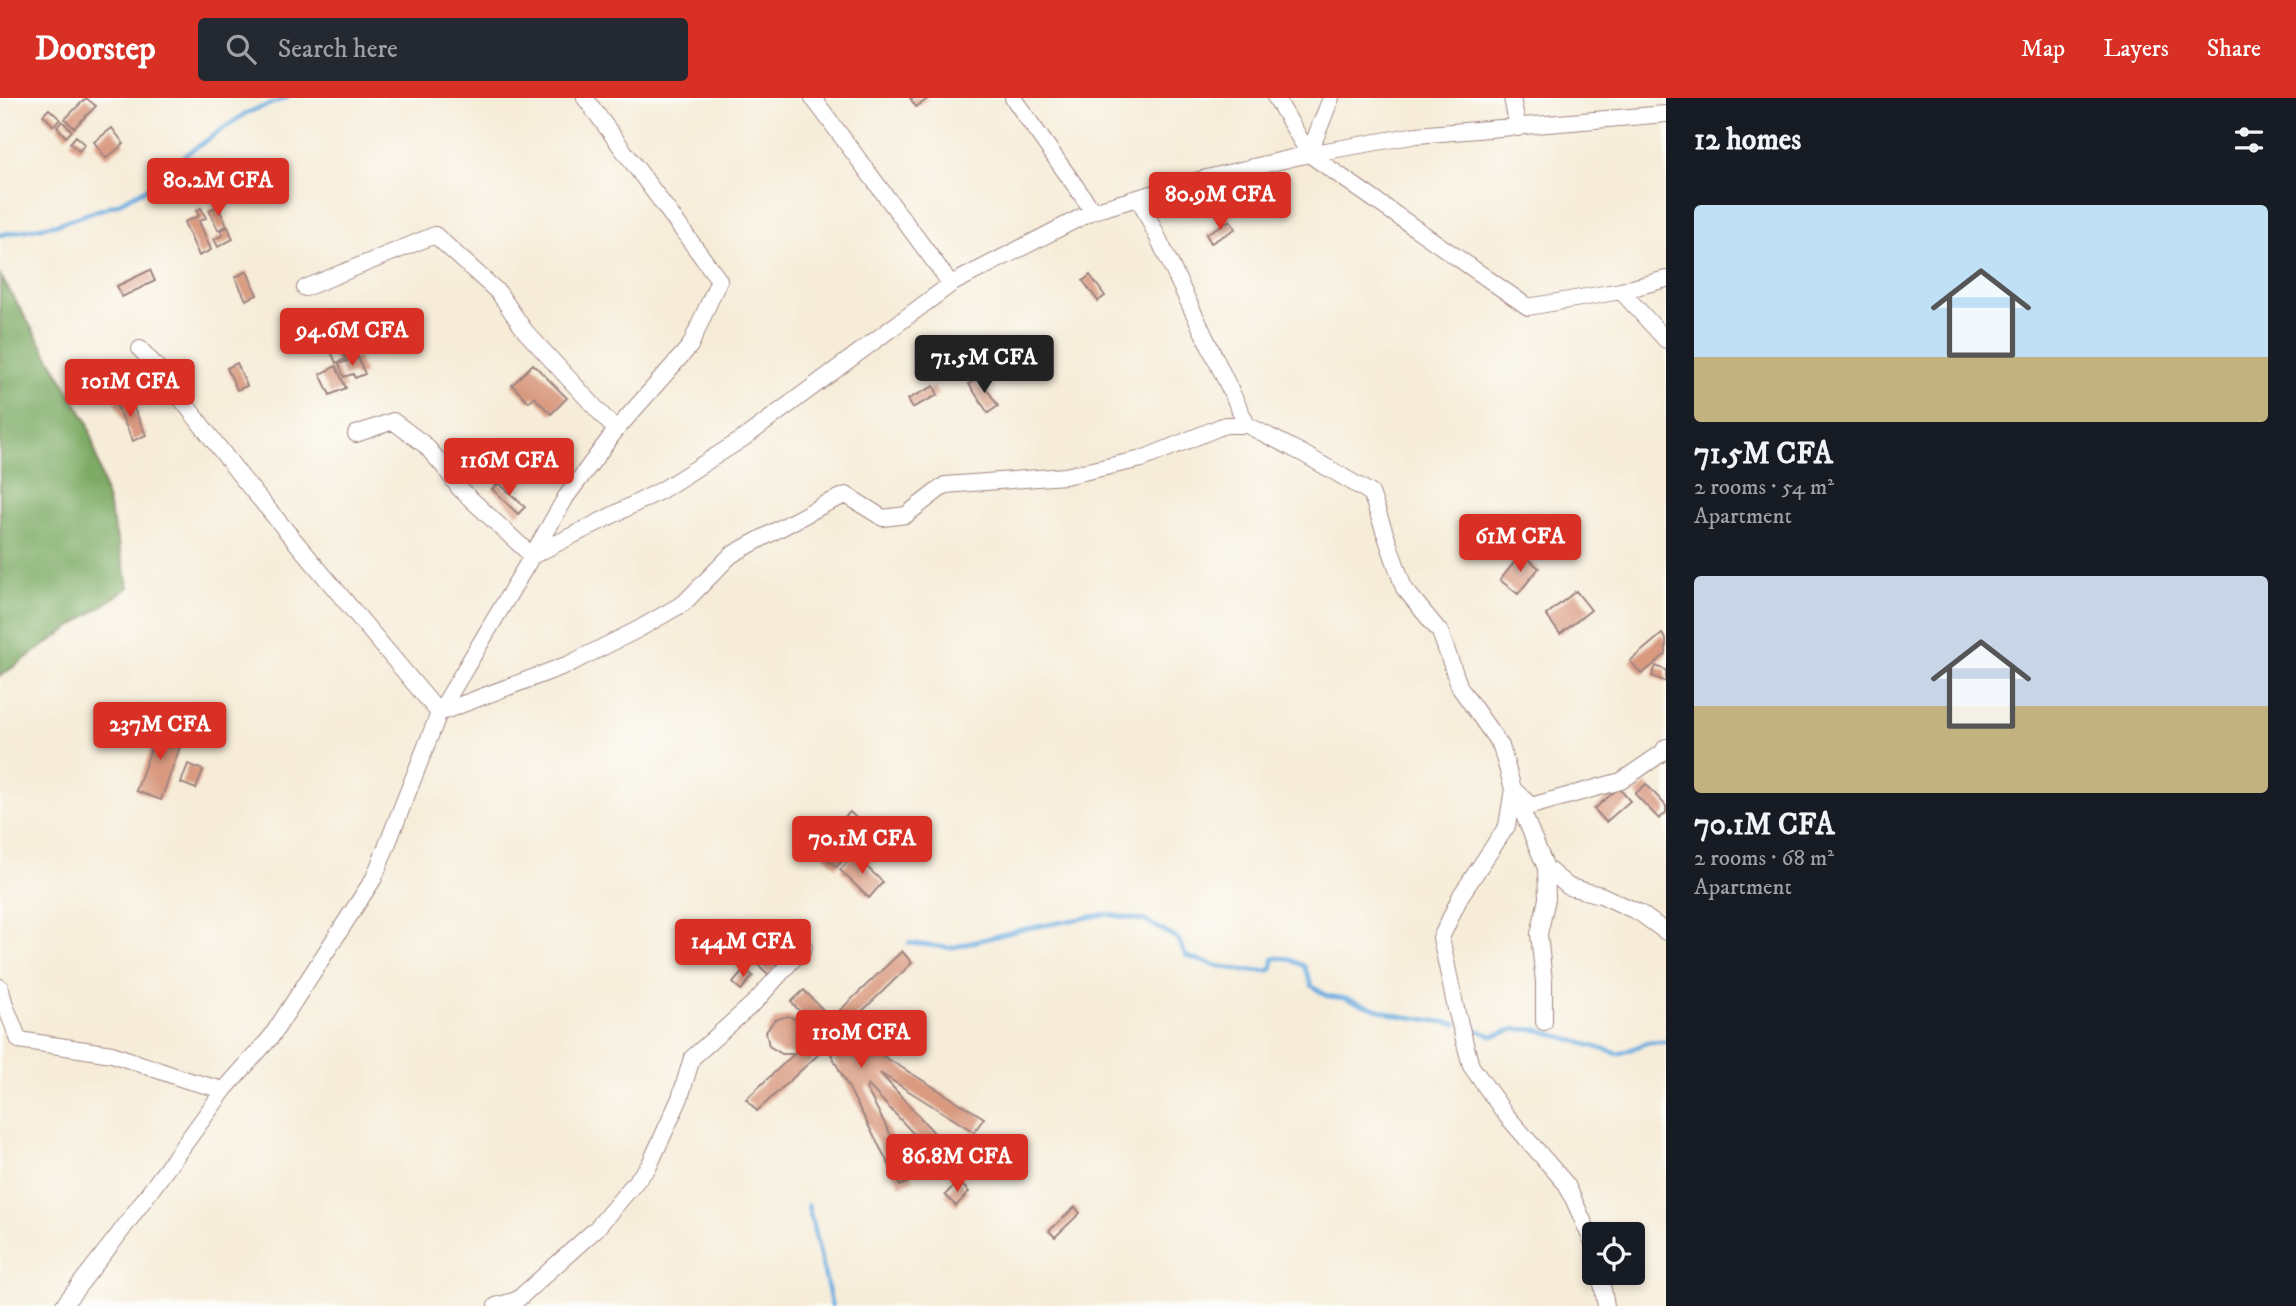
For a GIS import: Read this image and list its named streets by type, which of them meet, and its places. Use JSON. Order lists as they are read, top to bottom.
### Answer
{
  "page": {
    "header": "Doorstep",
    "search": "Search here",
    "nav": ["Map", "Layers", "Share"],
    "heading": "12 homes",
    "price": [
      "80.2M CFA",
      "80.9M CFA",
      "94.6M CFA",
      "71.5M CFA",
      "101M CFA",
      "116M CFA",
      "61M CFA",
      "237M CFA",
      "70.1M CFA",
      "144M CFA",
      "110M CFA",
      "86.8M CFA"
    ],
    "list": [
      {
        "name": "71.5M CFA",
        "note": "2 rooms · 54 m² · Apartment"
      },
      {
        "name": "70.1M CFA",
        "note": "2 rooms · 68 m² · Apartment"
      }
    ]
  }
}
